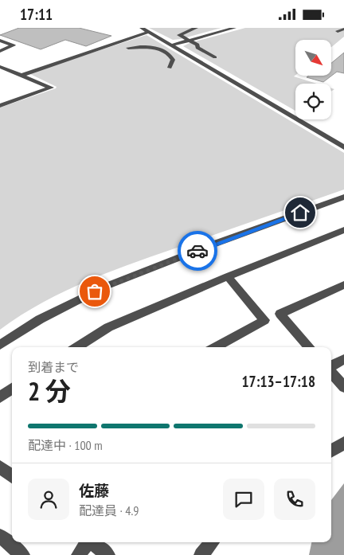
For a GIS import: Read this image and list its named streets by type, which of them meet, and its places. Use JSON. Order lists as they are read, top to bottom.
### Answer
{
  "north": "bottom right",
  "page": {
    "status": "17:11",
    "heading": ["2 分", "到着まで", "17:13–17:18"],
    "panel": ["佐藤", "配達員 · 4.9"],
    "bar": "配達中 · 100 m"
  }
}
